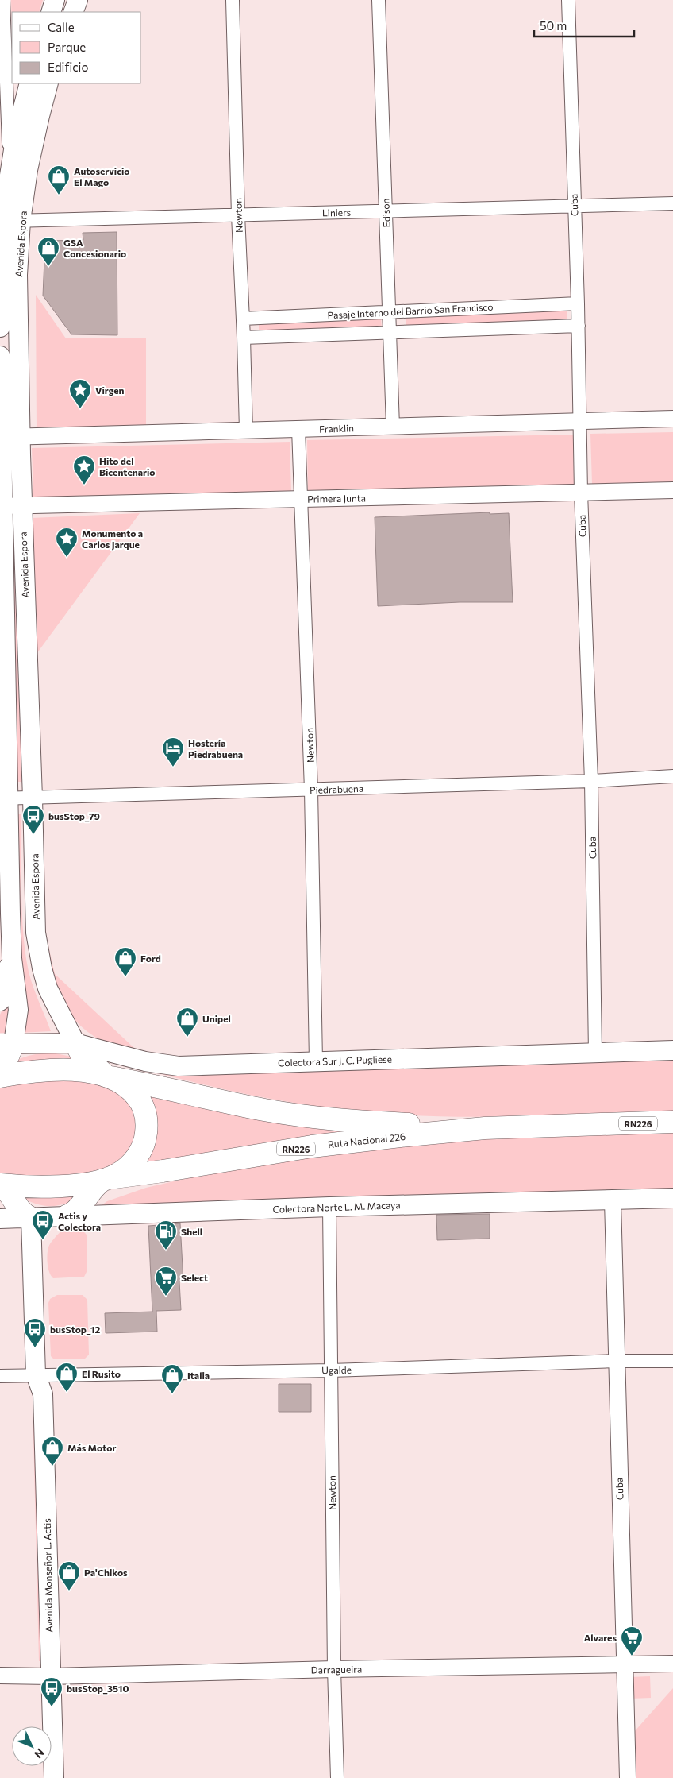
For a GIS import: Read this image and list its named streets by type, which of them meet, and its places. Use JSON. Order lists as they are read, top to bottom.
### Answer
{
  "streets": {
    "highway": ["RN226", "Ruta Nacional 226"],
    "main road": [
      "Avenida Espora",
      "Colectora Sur J. C. Pugliese",
      "Colectora Norte L. M. Macaya",
      "Avenida Monseñor L. Actis"
    ],
    "street": [
      "Cuba",
      "Liniers",
      "Edison",
      "Newton",
      "Pasaje Interno del Barrio San Francisco",
      "Franklin",
      "Primera Junta",
      "Piedrabuena",
      "Ugalde",
      "Darragueira"
    ]
  },
  "crossings": [
    ["Cuba", "Liniers"],
    ["Cuba", "Pasaje Interno del Barrio San Francisco"],
    ["Cuba", "Franklin"],
    ["Cuba", "Primera Junta"],
    ["Cuba", "Piedrabuena"],
    ["Cuba", "Colectora Sur J. C. Pugliese"],
    ["Cuba", "Colectora Norte L. M. Macaya"],
    ["Cuba", "Ugalde"],
    ["Cuba", "Darragueira"],
    ["Liniers", "Edison"],
    ["Liniers", "Newton"],
    ["Liniers", "Avenida Espora"],
    ["Edison", "Pasaje Interno del Barrio San Francisco"],
    ["Edison", "Franklin"],
    ["Newton", "Pasaje Interno del Barrio San Francisco"],
    ["Newton", "Franklin"],
    ["Newton", "Primera Junta"],
    ["Newton", "Piedrabuena"],
    ["Newton", "Colectora Sur J. C. Pugliese"],
    ["Newton", "Colectora Norte L. M. Macaya"],
    ["Newton", "Ugalde"],
    ["Newton", "Darragueira"],
    ["Avenida Espora", "Franklin"],
    ["Avenida Espora", "Primera Junta"],
    ["Avenida Espora", "Piedrabuena"],
    ["Avenida Espora", "Colectora Sur J. C. Pugliese"],
    ["Colectora Norte L. M. Macaya", "Avenida Monseñor L. Actis"],
    ["Ugalde", "Avenida Monseñor L. Actis"],
    ["Avenida Monseñor L. Actis", "Darragueira"]
  ],
  "places": {
    "shop": [
      "Autoservicio El Mago",
      "GSA Concesionario",
      "Ford",
      "Unipel",
      "El Rusito",
      "Italia",
      "Más Motor",
      "Pa'Chikos"
    ],
    "place": ["Virgen", "Hito del Bicentenario", "Monumento a Carlos Jarque"],
    "hotel": ["Hostería Piedrabuena"],
    "bus stop": [
      "busStop_79",
      "Actis y Colectora",
      "busStop_12",
      "busStop_3510"
    ],
    "fuel station": ["Shell"],
    "supermarket": ["Select", "Alvares"]
  },
  "legend": ["Calle", "Parque", "Edificio"],
  "scale_bar": "50 m",
  "north": "bottom right"
}
